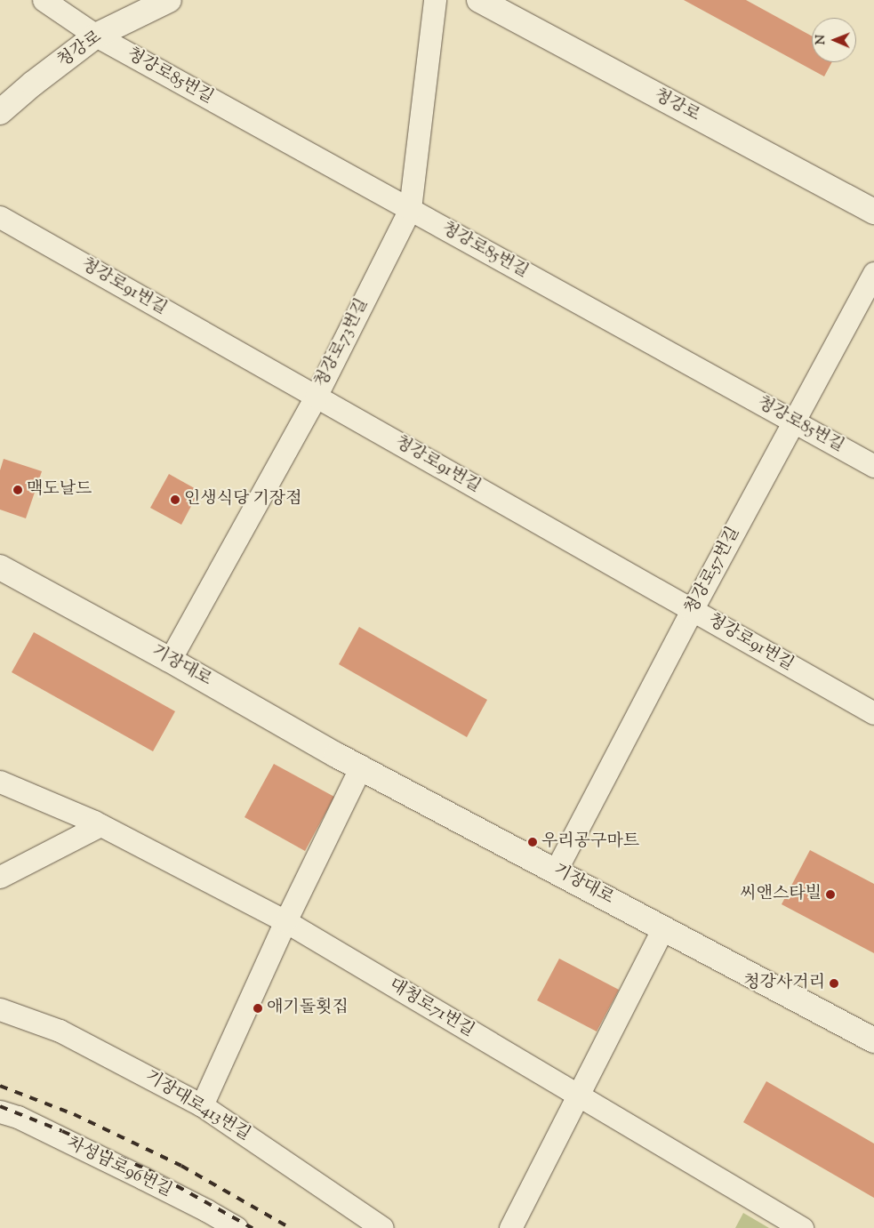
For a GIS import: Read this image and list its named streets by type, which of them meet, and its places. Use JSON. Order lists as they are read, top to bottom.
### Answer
{
  "streets": {
    "main road": ["청강로", "기장대로"],
    "street": [
      "청강로85번길",
      "청강로91번길",
      "청강로73번길",
      "청강로57번길",
      "대청로71번길",
      "기장대로413번길",
      "차성남로96번길"
    ]
  },
  "crossings": [
    ["청강로", "청강로85번길"],
    ["청강로85번길", "청강로73번길"],
    ["청강로85번길", "청강로57번길"],
    ["청강로91번길", "청강로73번길"],
    ["청강로91번길", "청강로57번길"],
    ["청강로73번길", "기장대로"],
    ["청강로57번길", "기장대로"]
  ],
  "places": [
    "맥도날드",
    "인생식당 기장점",
    "우리공구마트",
    "씨앤스타빌",
    "청강사거리",
    "애기돌횟집"
  ],
  "north": "left"
}
